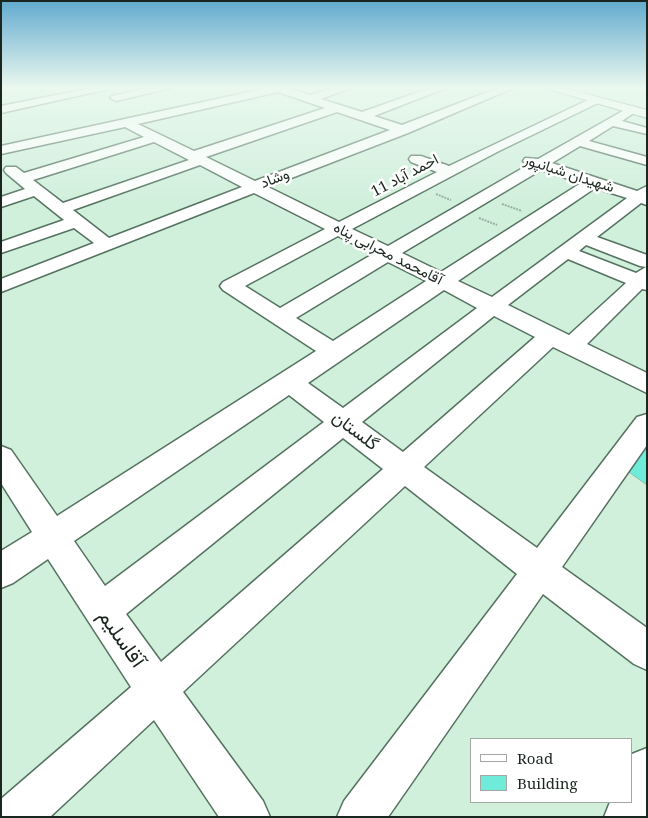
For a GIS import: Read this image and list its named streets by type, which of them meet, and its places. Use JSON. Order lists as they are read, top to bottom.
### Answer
{
  "streets": {
    "street": [
      "شهیدان شبانپور",
      "احمد آباد 11",
      "وشاد",
      "آقامحمد محرابی پناه",
      "گلستان",
      "آقاسلیم"
    ]
  },
  "crossings": [
    ["شهیدان شبانپور", "احمد آباد 11"],
    ["احمد آباد 11", "آقامحمد محرابی پناه"],
    ["وشاد", "آقامحمد محرابی پناه"]
  ],
  "legend": ["Road", "Building"]
}
